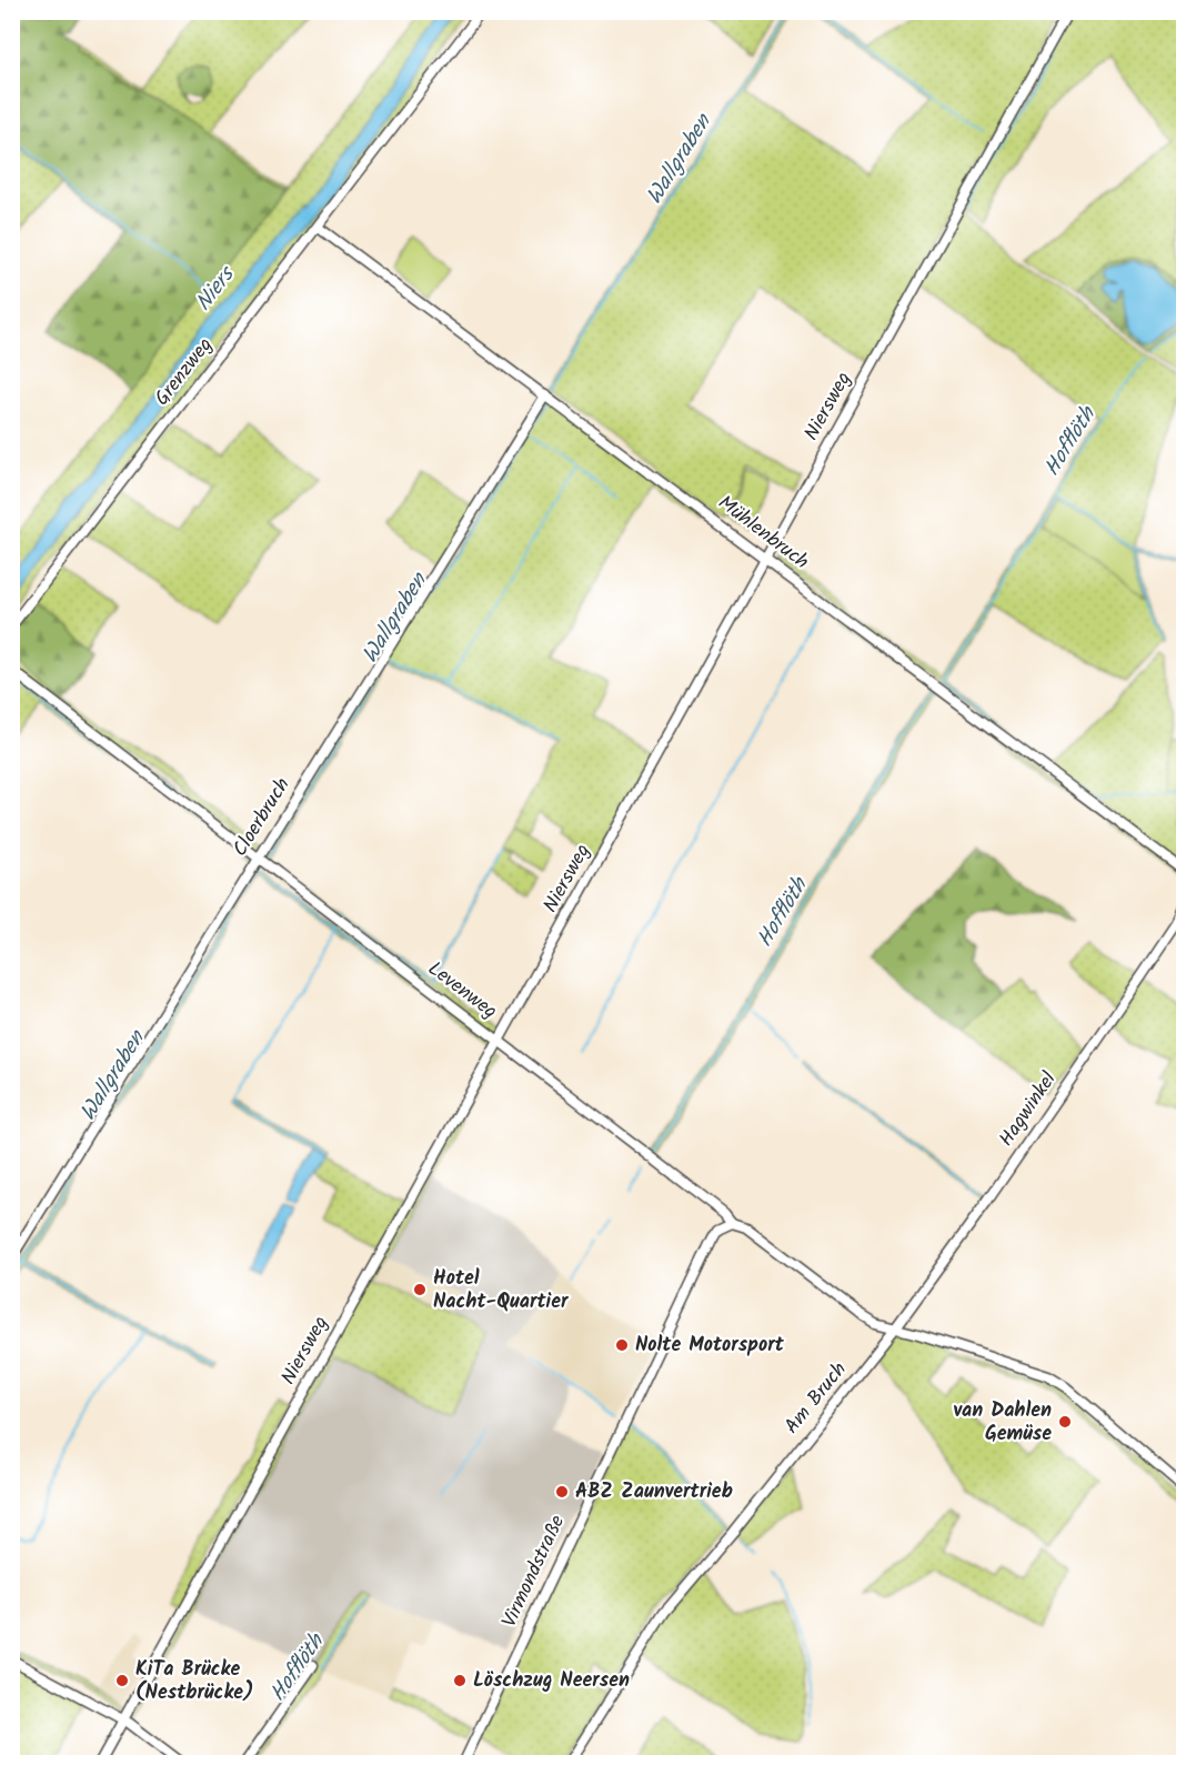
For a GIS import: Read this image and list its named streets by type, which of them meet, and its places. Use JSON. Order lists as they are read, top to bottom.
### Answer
{
  "streets": {
    "street": [
      "Grenzweg",
      "Niersweg",
      "Mühlenbruch",
      "Cloerbruch",
      "Levenweg",
      "Hagwinkel",
      "Am Bruch",
      "Virmondstraße"
    ]
  },
  "crossings": [
    ["Grenzweg", "Mühlenbruch"],
    ["Niersweg", "Mühlenbruch"],
    ["Niersweg", "Levenweg"],
    ["Mühlenbruch", "Cloerbruch"],
    ["Cloerbruch", "Levenweg"],
    ["Levenweg", "Hagwinkel"],
    ["Levenweg", "Am Bruch"],
    ["Levenweg", "Virmondstraße"],
    ["Hagwinkel", "Am Bruch"]
  ],
  "water": ["Wallgraben", "Niers", "Hofflöth"],
  "places": [
    "Hotel Nacht-Quartier",
    "Nolte Motorsport",
    "van Dahlen Gemüse",
    "ABZ Zaunvertrieb",
    "KiTa Brücke (Nestbrücke)",
    "Löschzug Neersen"
  ]
}
